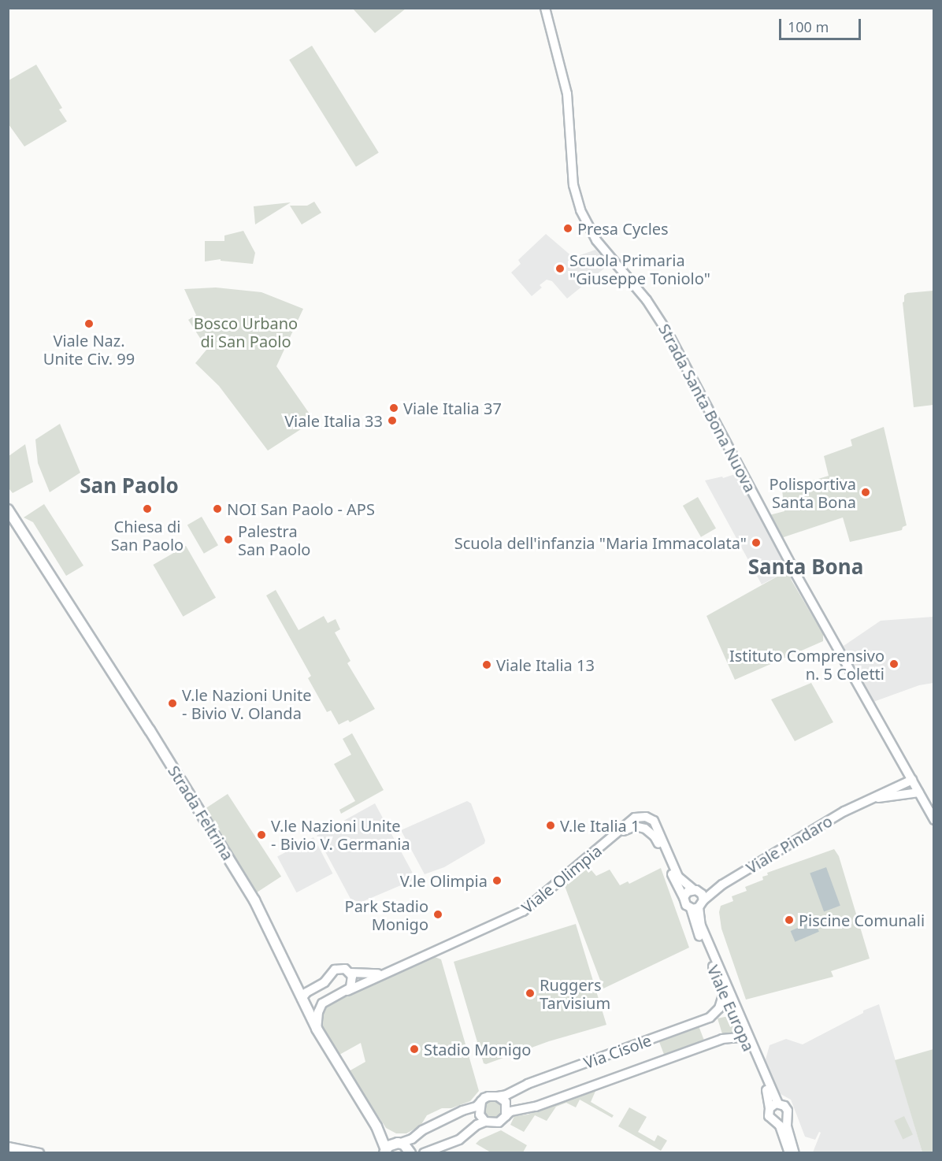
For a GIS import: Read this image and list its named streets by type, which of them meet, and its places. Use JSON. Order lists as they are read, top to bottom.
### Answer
{
  "streets": {
    "main road": ["Strada Feltrina"],
    "street": [
      "Strada Santa Bona Nuova",
      "Viale Pindaro",
      "Viale Olimpia",
      "Viale Europa",
      "Via Cisole"
    ]
  },
  "crossings": [
    ["Strada Santa Bona Nuova", "Viale Pindaro"],
    ["Strada Feltrina", "Viale Olimpia"],
    ["Strada Feltrina", "Via Cisole"],
    ["Viale Pindaro", "Viale Europa"],
    ["Viale Olimpia", "Viale Europa"],
    ["Viale Europa", "Via Cisole"]
  ],
  "districts": ["San Paolo", "Santa Bona"],
  "parks": ["Bosco Urbano di San Paolo"],
  "places": [
    "Presa Cycles",
    "Scuola Primaria \"Giuseppe Toniolo\"",
    "Viale Naz. Unite Civ. 99",
    "Viale Italia 37",
    "Viale Italia 33",
    "Polisportiva Santa Bona",
    "Chiesa di San Paolo",
    "NOI San Paolo - APS",
    "Palestra San Paolo",
    "Scuola dell'infanzia \"Maria Immacolata\"",
    "Istituto Comprensivo n. 5 Coletti",
    "Viale Italia 13",
    "V.le Nazioni Unite - Bivio V. Olanda",
    "V.le Italia 1",
    "V.le Nazioni Unite - Bivio V. Germania",
    "V.le Olimpia",
    "Park Stadio Monigo",
    "Piscine Comunali",
    "Ruggers Tarvisium",
    "Stadio Monigo"
  ],
  "scale_bar": "100 m"
}
